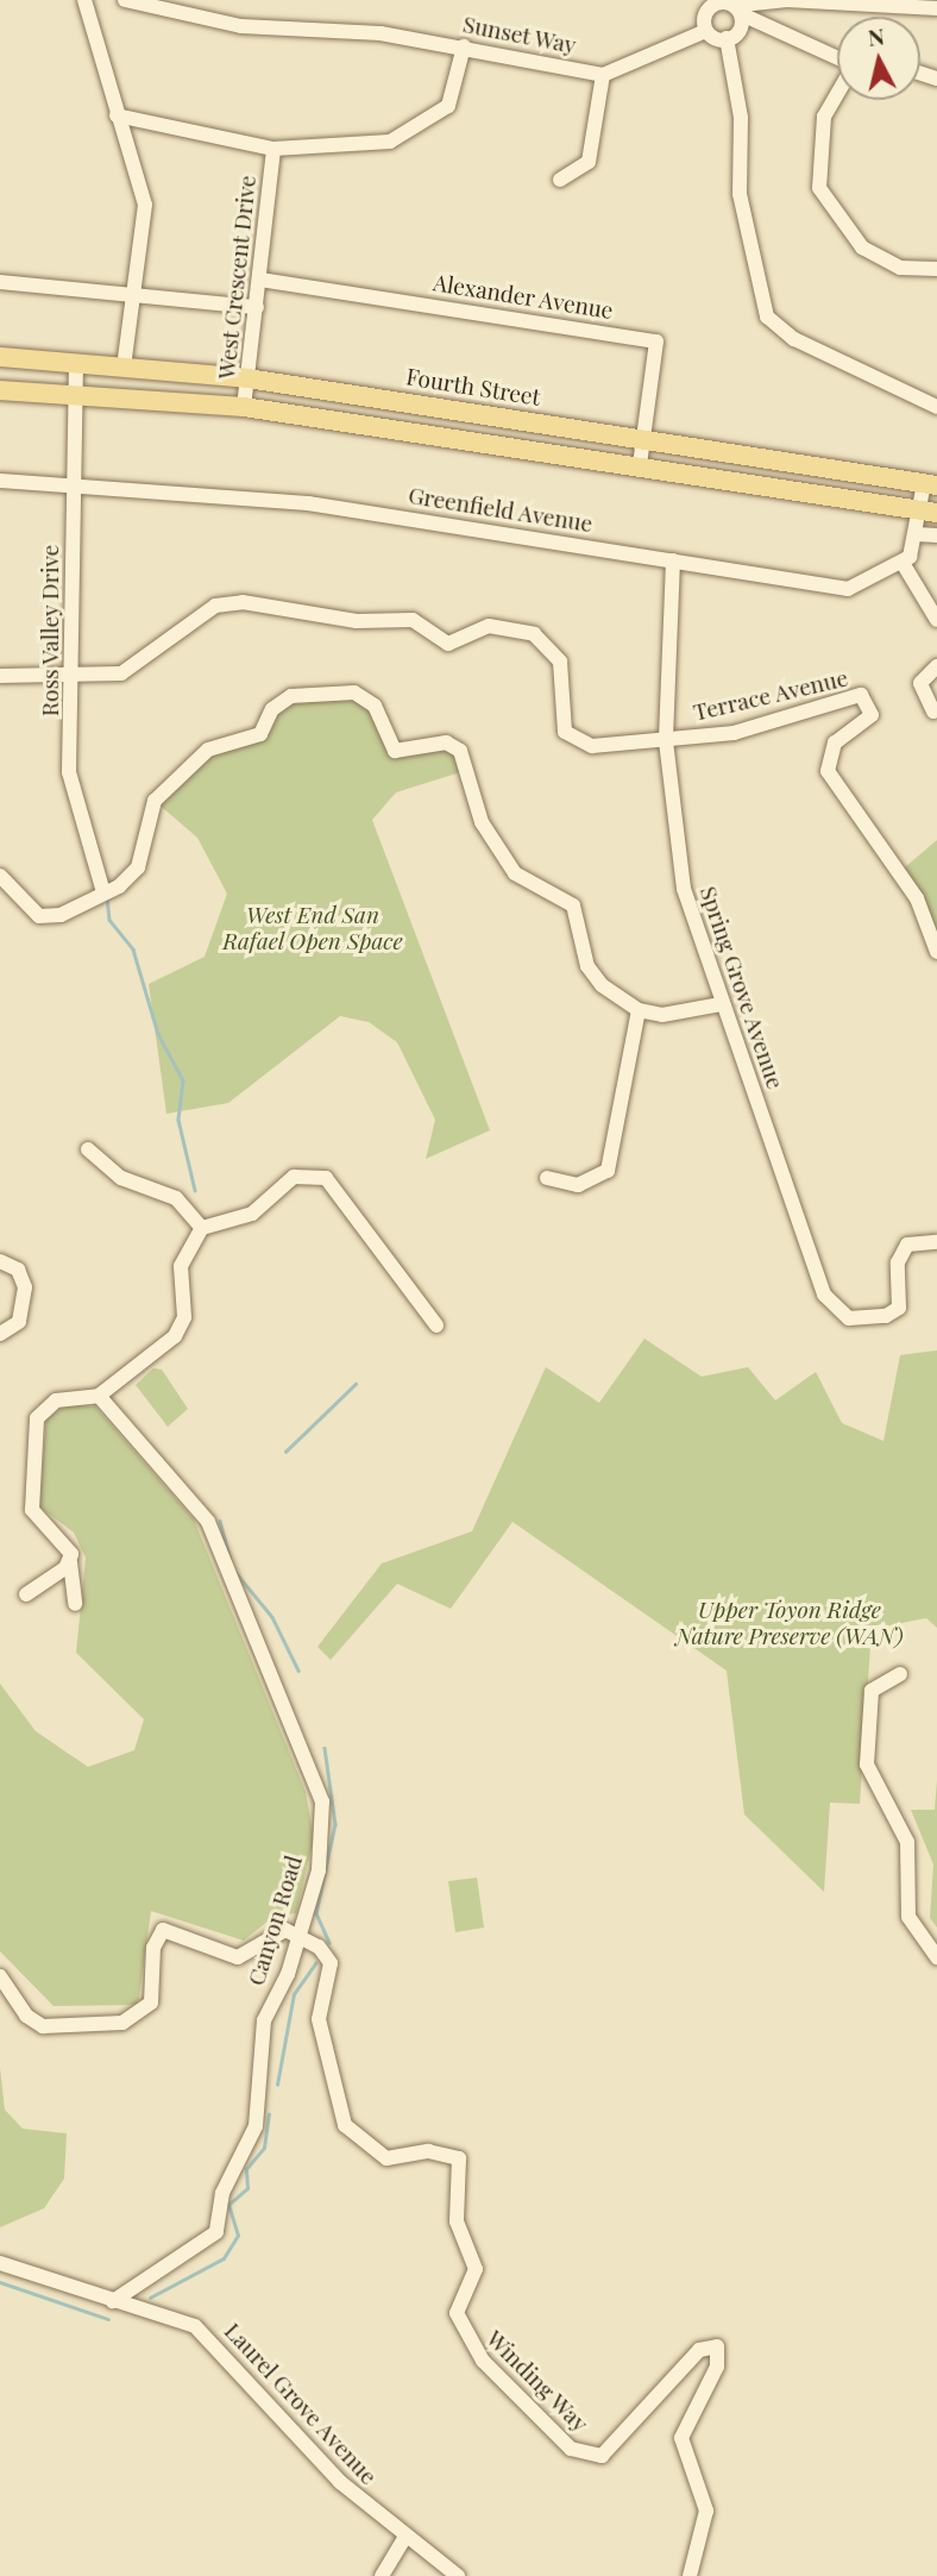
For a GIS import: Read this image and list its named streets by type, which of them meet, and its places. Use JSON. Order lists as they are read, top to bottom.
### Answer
{
  "streets": {
    "main road": ["Fourth Street"],
    "street": [
      "Sunset Way",
      "West Crescent Drive",
      "Alexander Avenue",
      "Greenfield Avenue",
      "Ross Valley Drive",
      "Terrace Avenue",
      "Spring Grove Avenue",
      "Canyon Road",
      "Winding Way",
      "Laurel Grove Avenue"
    ]
  },
  "crossings": [
    ["Sunset Way", "West Crescent Drive"],
    ["West Crescent Drive", "Alexander Avenue"],
    ["West Crescent Drive", "Fourth Street"],
    ["Alexander Avenue", "Fourth Street"],
    ["Fourth Street", "Ross Valley Drive"],
    ["Greenfield Avenue", "Ross Valley Drive"],
    ["Greenfield Avenue", "Spring Grove Avenue"],
    ["Ross Valley Drive", "Terrace Avenue"],
    ["Terrace Avenue", "Spring Grove Avenue"],
    ["Canyon Road", "Winding Way"],
    ["Canyon Road", "Laurel Grove Avenue"]
  ],
  "parks": ["West End San Rafael Open Space", "Upper Toyon Ridge Nature Preserve (WAN)"],
  "north": "top"
}
